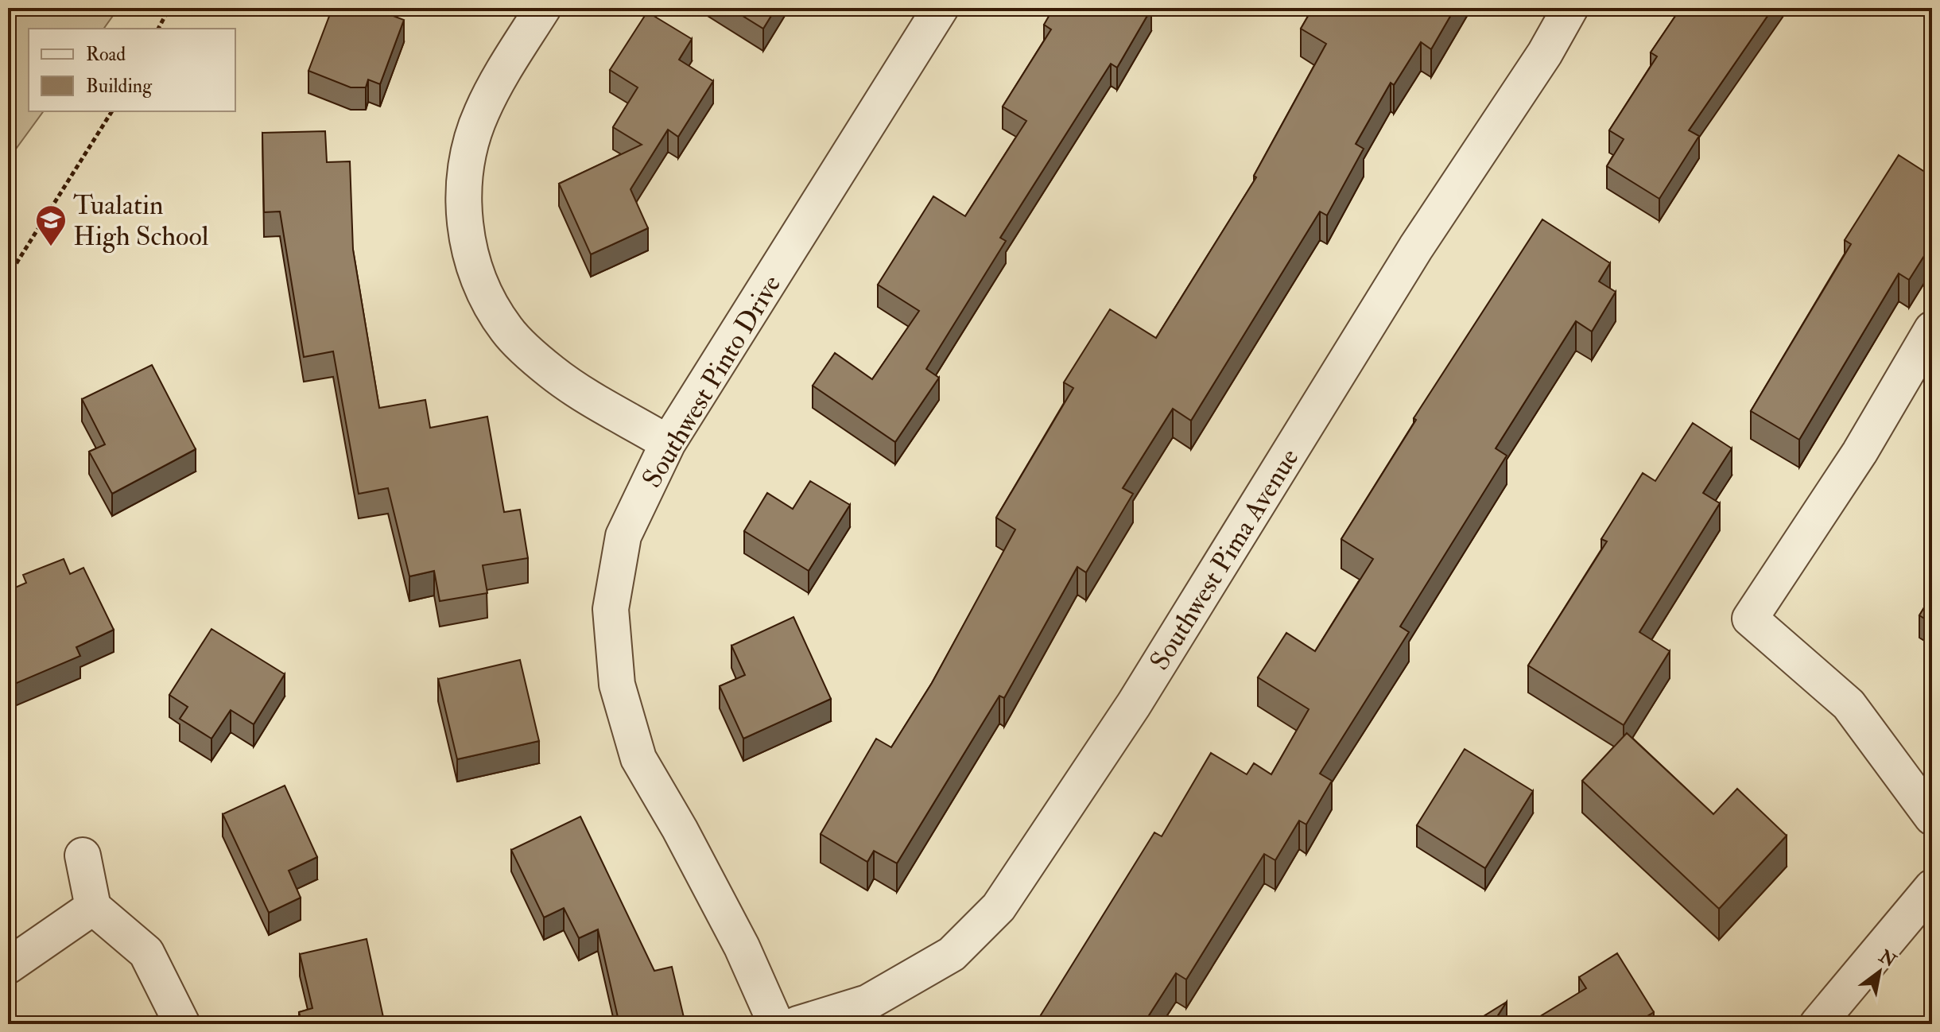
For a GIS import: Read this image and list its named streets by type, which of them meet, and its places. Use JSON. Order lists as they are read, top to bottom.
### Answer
{
  "streets": {
    "street": ["Southwest Pinto Drive", "Southwest Pima Avenue"]
  },
  "places": {
    "school or university": ["Tualatin High School"]
  },
  "legend": ["Road", "Building"],
  "north": "top right"
}
